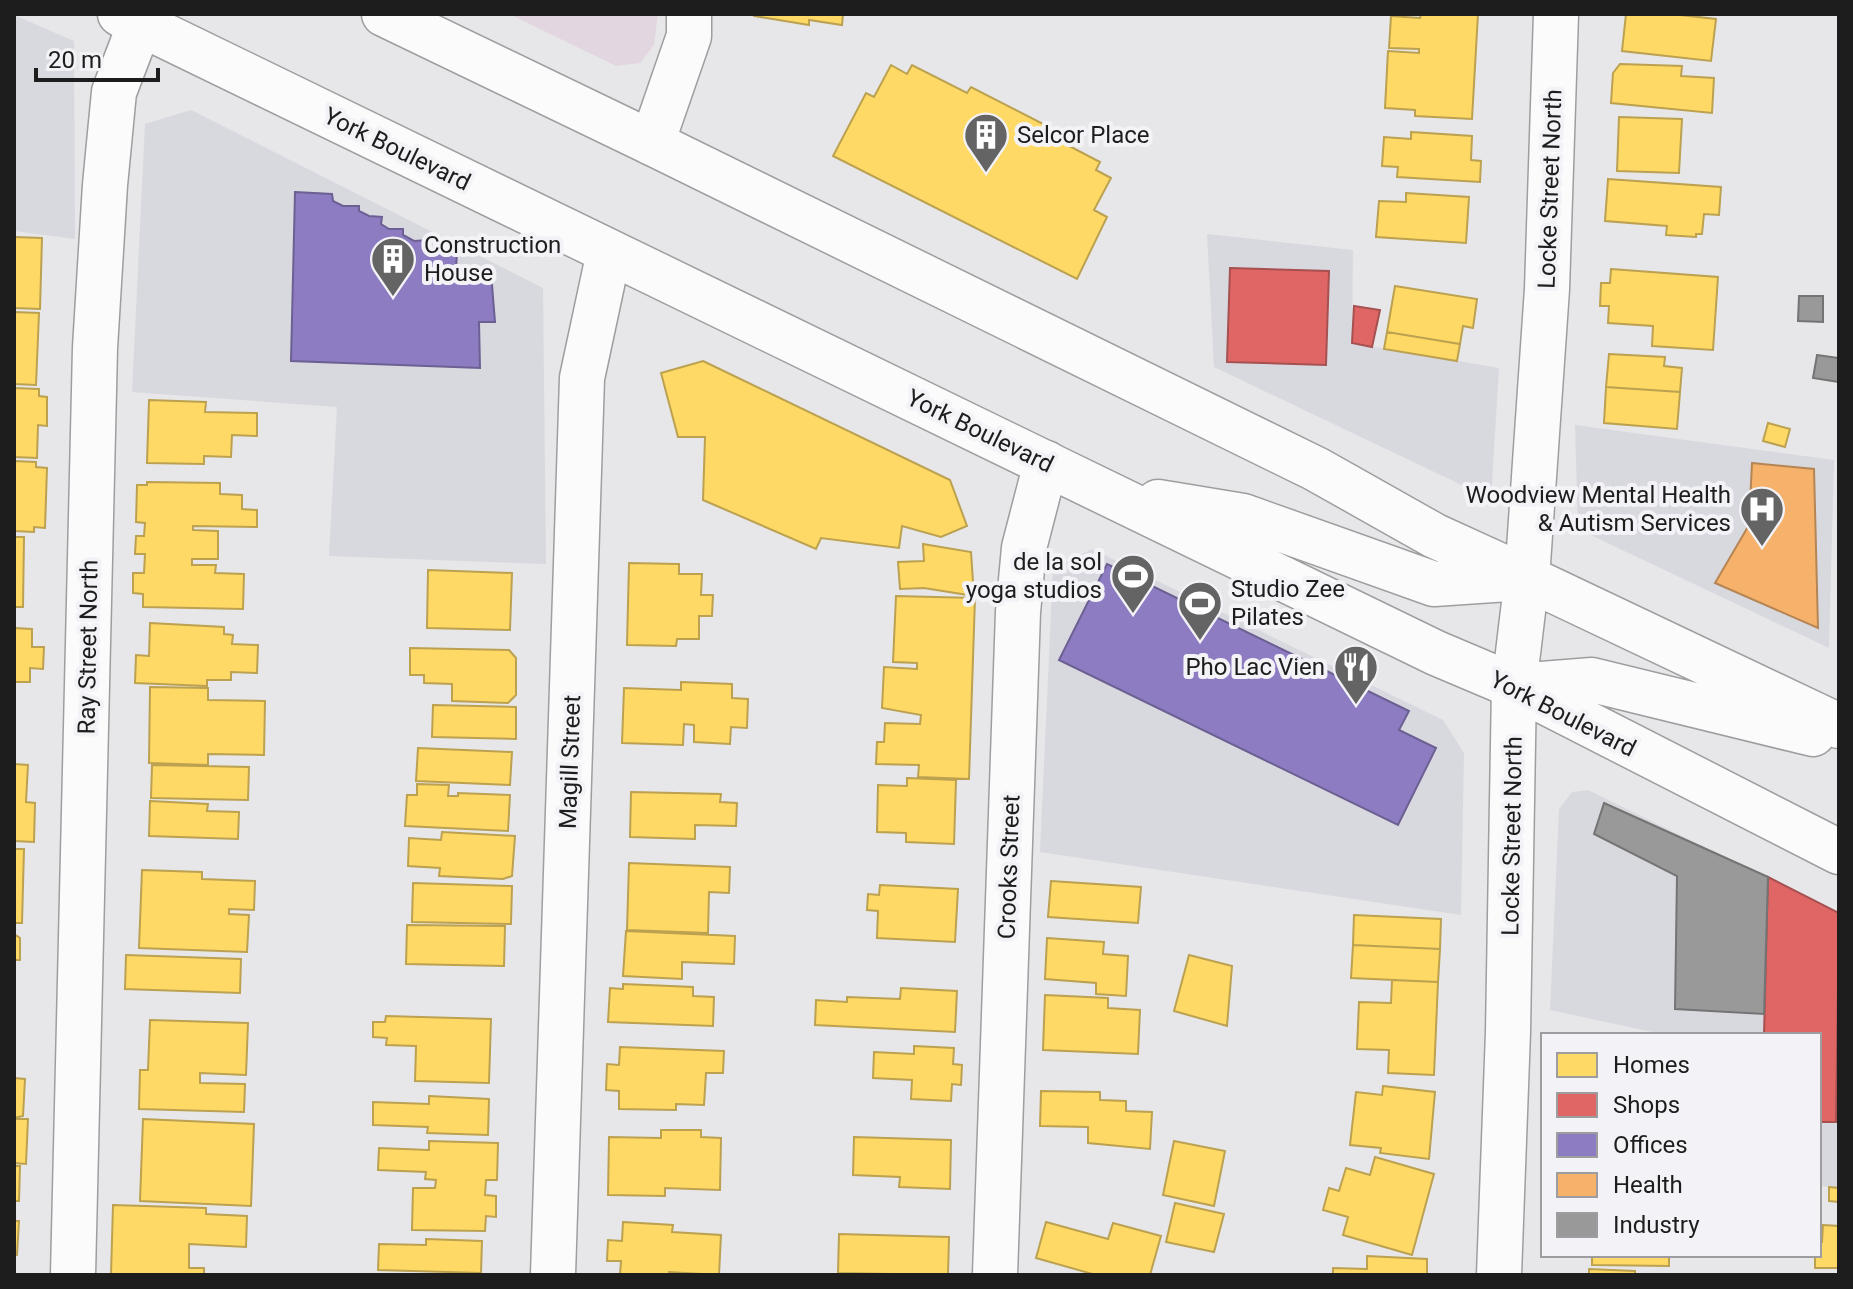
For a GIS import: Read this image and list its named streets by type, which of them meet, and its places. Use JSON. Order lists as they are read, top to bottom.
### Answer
{
  "streets": {
    "street": [
      "York Boulevard",
      "Locke Street North",
      "Ray Street North",
      "Magill Street",
      "Crooks Street"
    ]
  },
  "crossings": [
    ["York Boulevard", "Locke Street North"],
    ["York Boulevard", "Ray Street North"],
    ["York Boulevard", "Magill Street"],
    ["York Boulevard", "Crooks Street"]
  ],
  "places": {
    "building": ["Selcor Place", "Construction House"],
    "hospital": ["Woodview Mental Health & Autism Services"],
    "sports": ["de la sol yoga studios", "Studio Zee Pilates"],
    "restaurant": ["Pho Lac Vien"]
  },
  "legend": [
    "Homes",
    "Shops",
    "Offices",
    "Health",
    "Industry"
  ],
  "scale_bar": "20 m"
}
